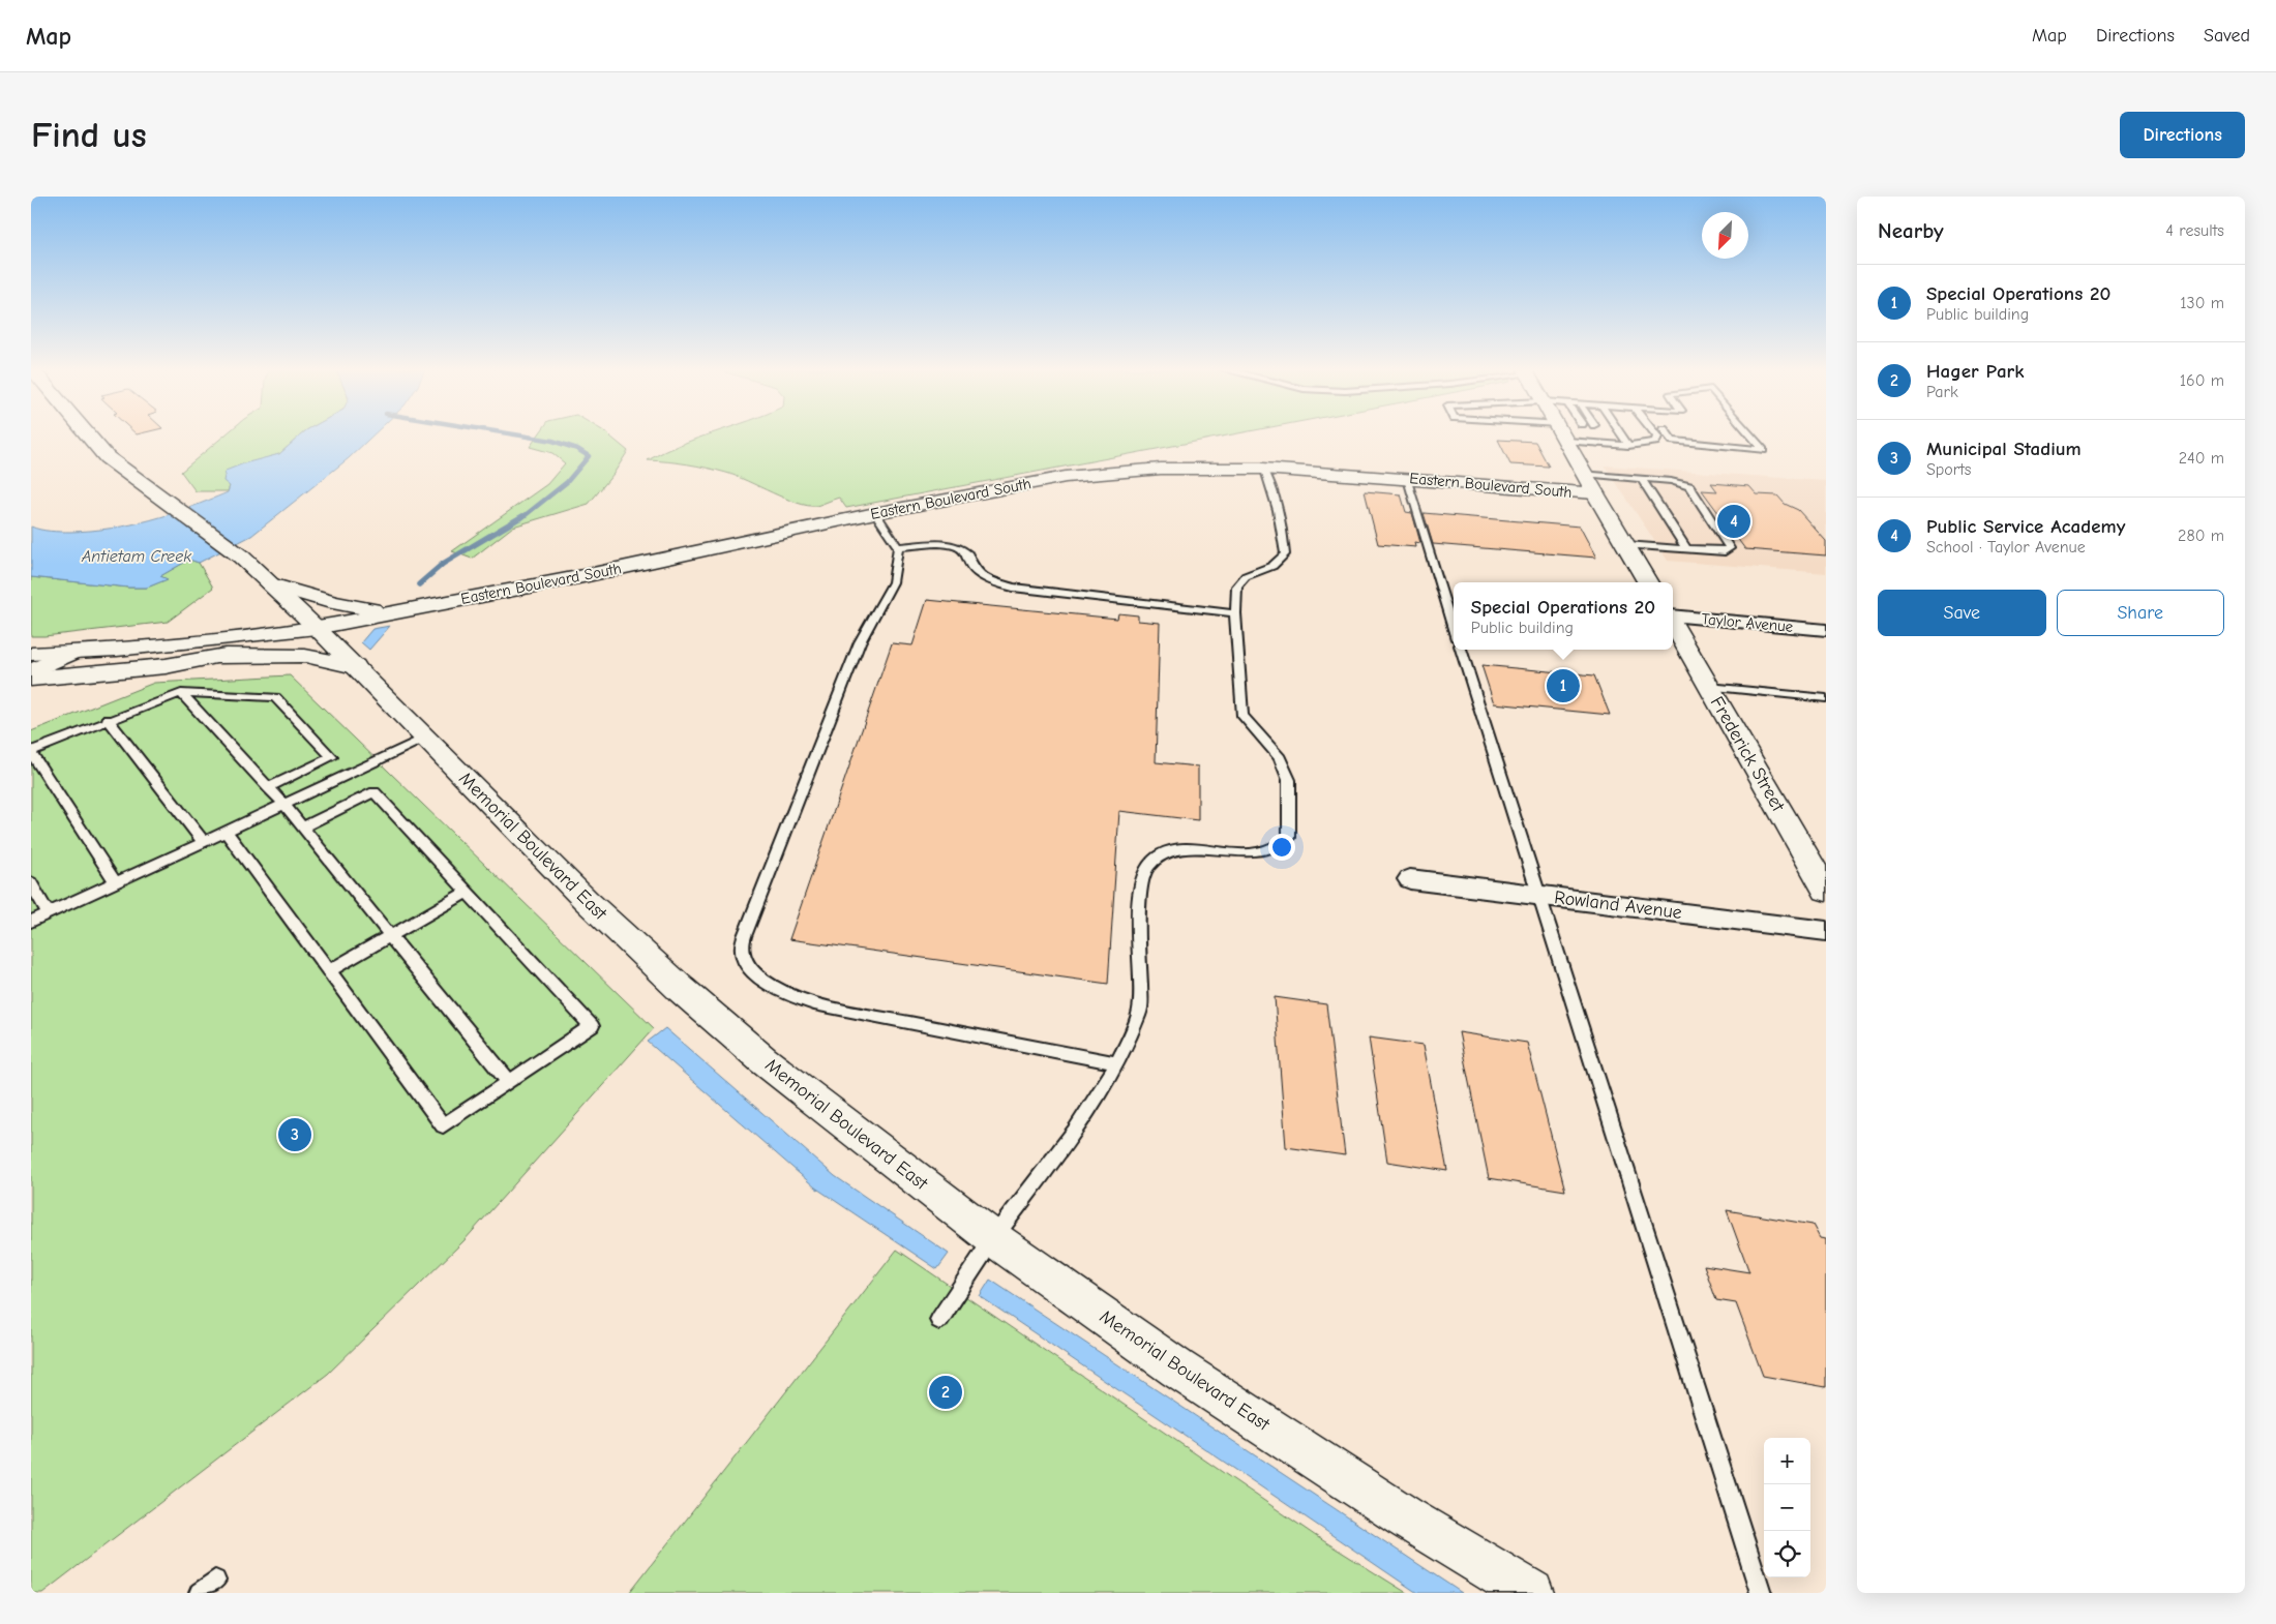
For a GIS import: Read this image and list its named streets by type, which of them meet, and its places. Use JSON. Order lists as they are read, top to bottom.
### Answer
{
  "streets": {
    "main road": ["Eastern Boulevard South", "Frederick Street", "Memorial Boulevard East"],
    "street": ["Taylor Avenue", "Rowland Avenue"]
  },
  "crossings": [
    ["Eastern Boulevard South", "Memorial Boulevard East"]
  ],
  "water": ["Antietam Creek"],
  "north": "bottom left",
  "page": {
    "header": "Map",
    "nav": ["Map", "Directions", "Saved"],
    "buttons": [
      "Directions",
      ["Save", "Share"]
    ],
    "title": "Find us",
    "heading": ["Nearby", "4 results"],
    "list": [
      {
        "mark": "1",
        "name": "Special Operations 20",
        "note": "Public building",
        "value": "130 m"
      },
      {
        "mark": "2",
        "name": "Hager Park",
        "note": "Park",
        "value": "160 m"
      },
      {
        "mark": "3",
        "name": "Municipal Stadium",
        "note": "Sports",
        "value": "240 m"
      },
      {
        "mark": "4",
        "name": "Public Service Academy",
        "note": "School · Taylor Avenue",
        "value": "280 m"
      }
    ],
    "pins": [
      "4",
      "1",
      "3",
      "2"
    ],
    "popup": ["Special Operations 20", "Public building"],
    "map_buttons": ["+", "−"]
  }
}
